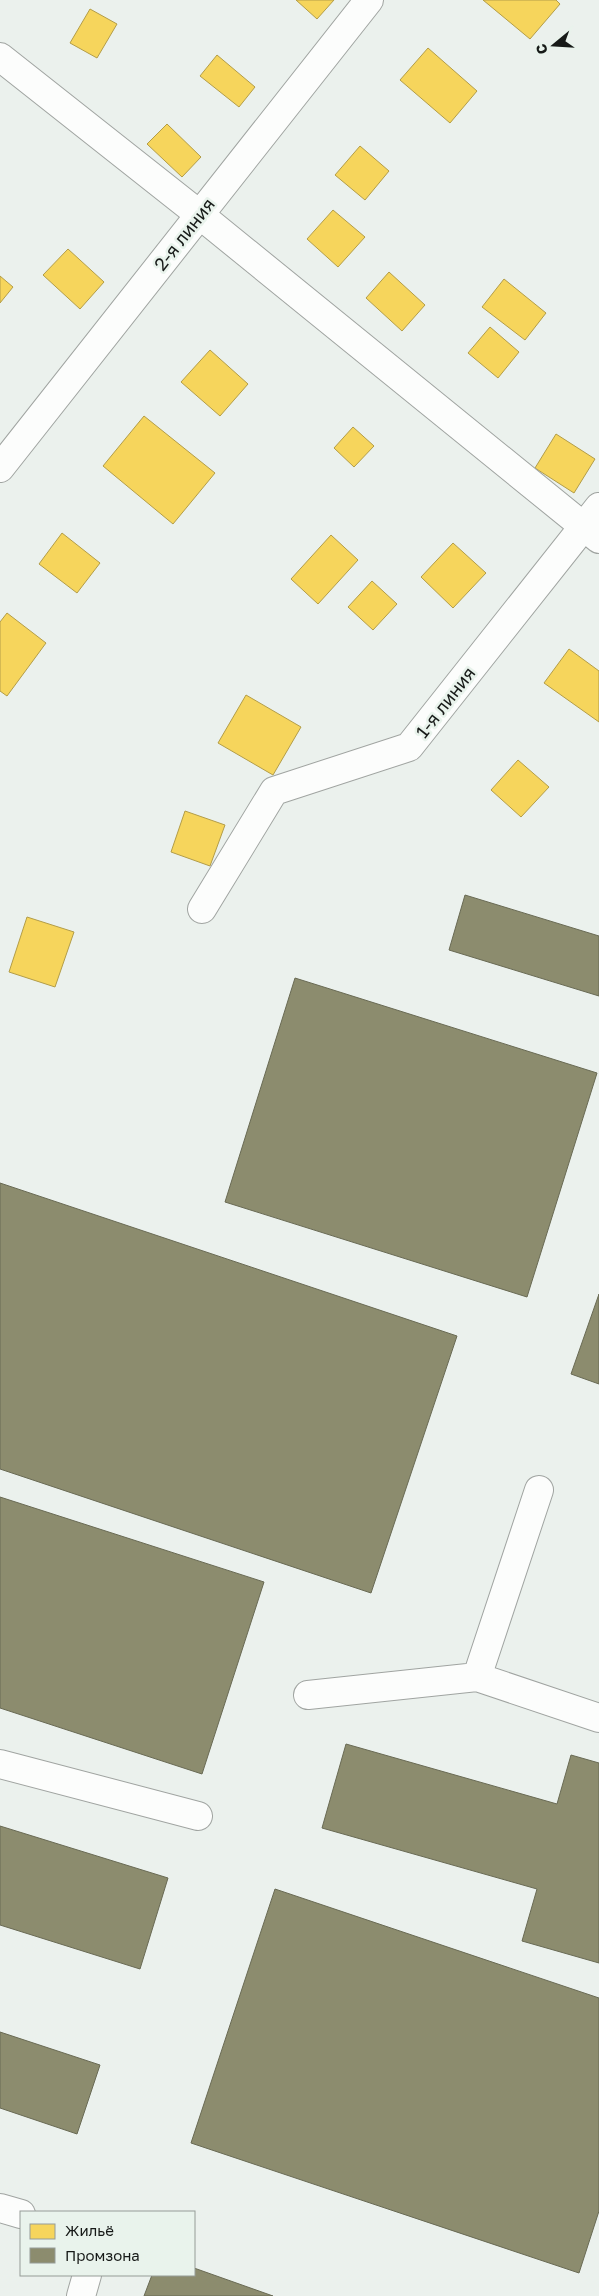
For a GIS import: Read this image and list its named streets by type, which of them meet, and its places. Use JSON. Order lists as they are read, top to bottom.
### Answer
{
  "streets": {
    "street": ["2-я линия", "1-я линия"]
  },
  "legend": ["Жильё", "Промзона"],
  "north": "left"
}
